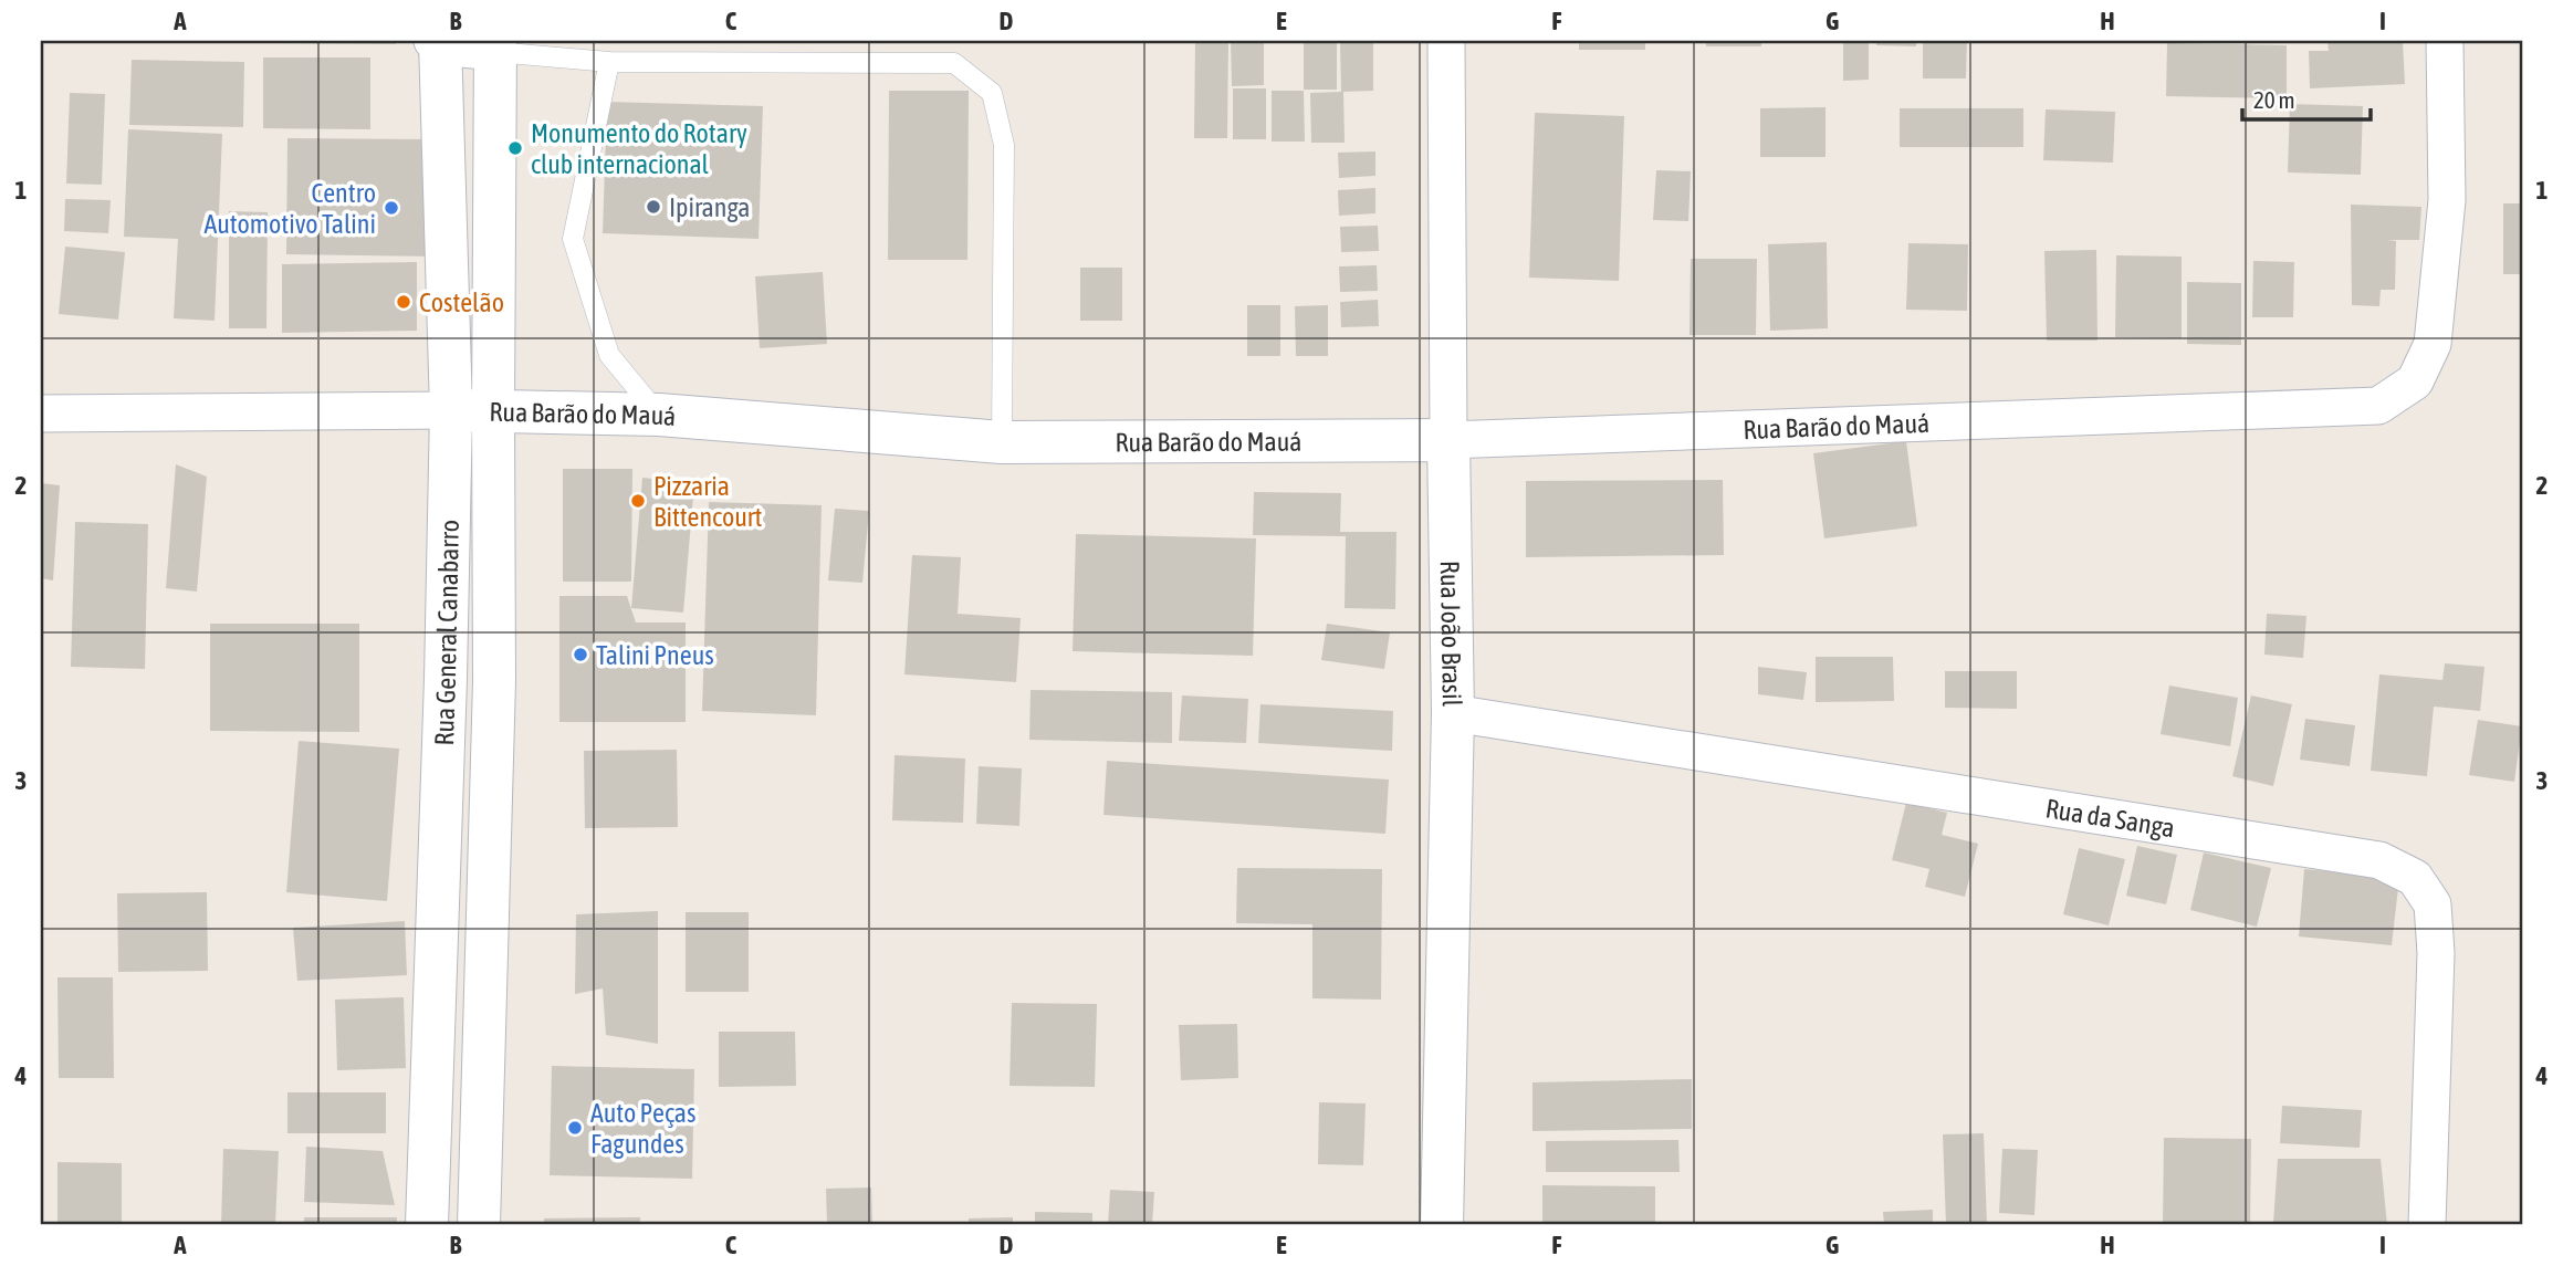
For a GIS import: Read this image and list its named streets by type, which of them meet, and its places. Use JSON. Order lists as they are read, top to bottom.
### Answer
{
  "streets": {
    "main road": ["Rua Barão do Mauá", "Rua General Canabarro", "Rua João Brasil"],
    "street": ["Rua da Sanga"]
  },
  "crossings": [
    ["Rua Barão do Mauá", "Rua General Canabarro"],
    ["Rua Barão do Mauá", "Rua João Brasil"],
    ["Rua João Brasil", "Rua da Sanga"]
  ],
  "places": [
    "Monumento do Rotary club internacional",
    "Ipiranga",
    "Centro Automotivo Talini",
    "Costelão",
    "Pizzaria Bittencourt",
    "Talini Pneus",
    "Auto Peças Fagundes"
  ],
  "scale_bar": "20 m",
  "grid": {
    "columns": [
      "A",
      "B",
      "C",
      "D",
      "E",
      "F",
      "G",
      "H",
      "I"
    ],
    "rows": [
      "1",
      "2",
      "3",
      "4"
    ]
  }
}
